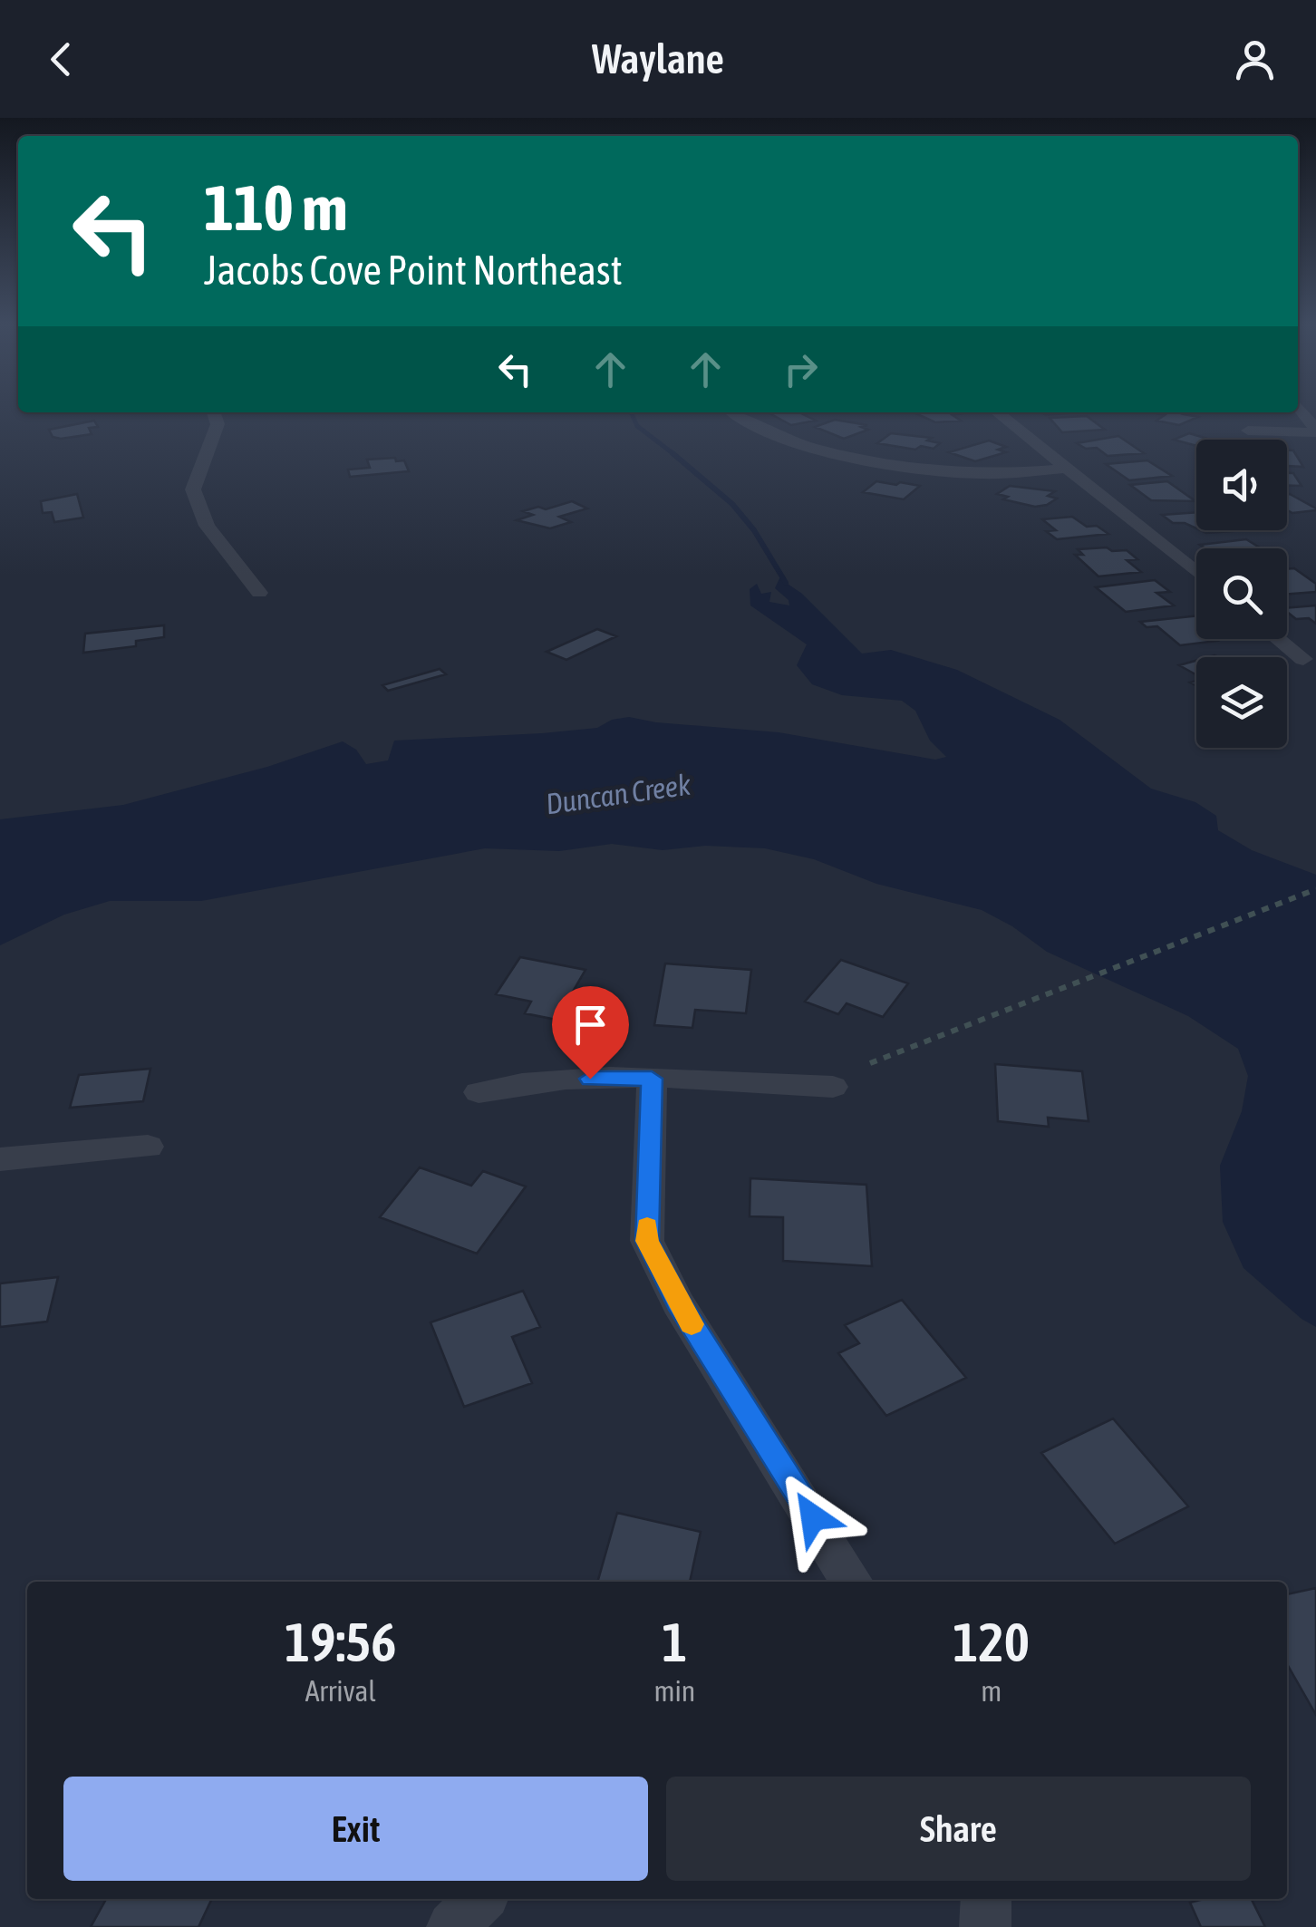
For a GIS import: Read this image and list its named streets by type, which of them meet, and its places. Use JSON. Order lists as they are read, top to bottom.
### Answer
{
  "water": ["Duncan Creek"],
  "page": {
    "header": "Waylane",
    "turn": ["110 m", "Jacobs Cove Point Northeast"],
    "eta": [
      "19:56",
      "Arrival",
      "1",
      "min",
      "120",
      "m"
    ],
    "buttons": ["Exit", "Share"]
  }
}
